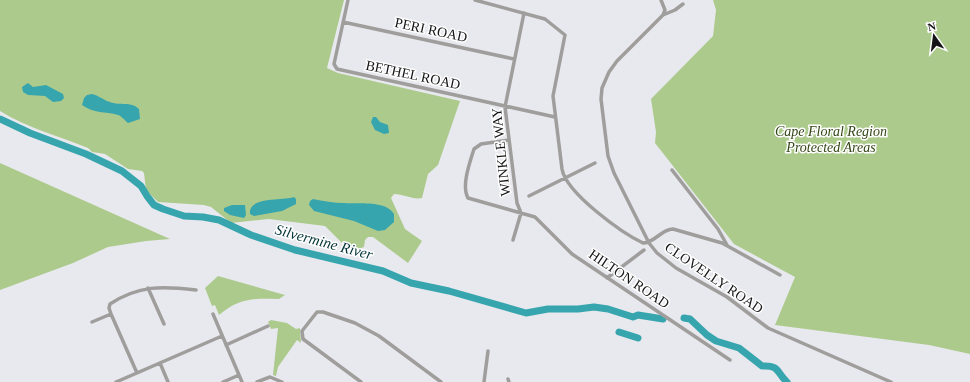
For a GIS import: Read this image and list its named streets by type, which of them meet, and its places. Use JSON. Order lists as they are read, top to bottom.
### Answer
{
  "streets": {
    "street": [
      "PERI ROAD",
      "BETHEL ROAD",
      "WINKLE WAY",
      "CLOVELLY ROAD",
      "HILTON ROAD"
    ]
  },
  "crossings": [
    ["PERI ROAD", "BETHEL ROAD"],
    ["PERI ROAD", "WINKLE WAY"],
    ["BETHEL ROAD", "WINKLE WAY"],
    ["WINKLE WAY", "HILTON ROAD"]
  ],
  "water": ["Silvermine River"],
  "parks": ["Cape Floral Region Protected Areas"],
  "north": "top"
}
